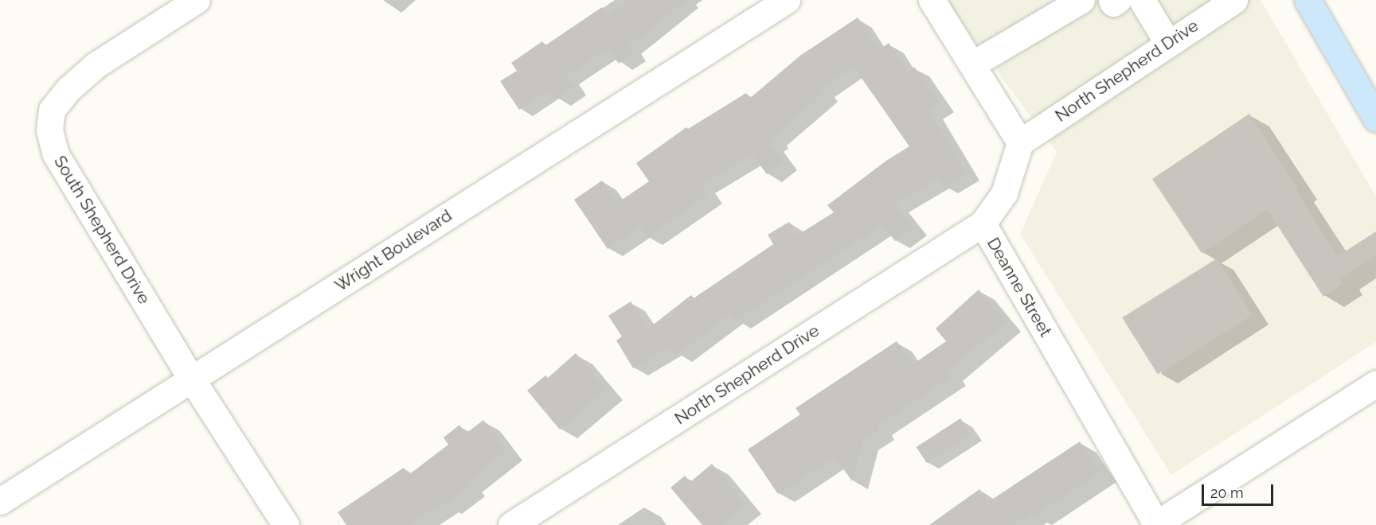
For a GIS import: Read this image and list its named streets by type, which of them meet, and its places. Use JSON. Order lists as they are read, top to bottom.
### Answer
{
  "streets": {
    "street": [
      "North Shepherd Drive",
      "South Shepherd Drive",
      "Wright Boulevard",
      "Deanne Street"
    ]
  },
  "crossings": [
    ["North Shepherd Drive", "Deanne Street"],
    ["South Shepherd Drive", "Wright Boulevard"]
  ],
  "scale_bar": "20 m"
}
